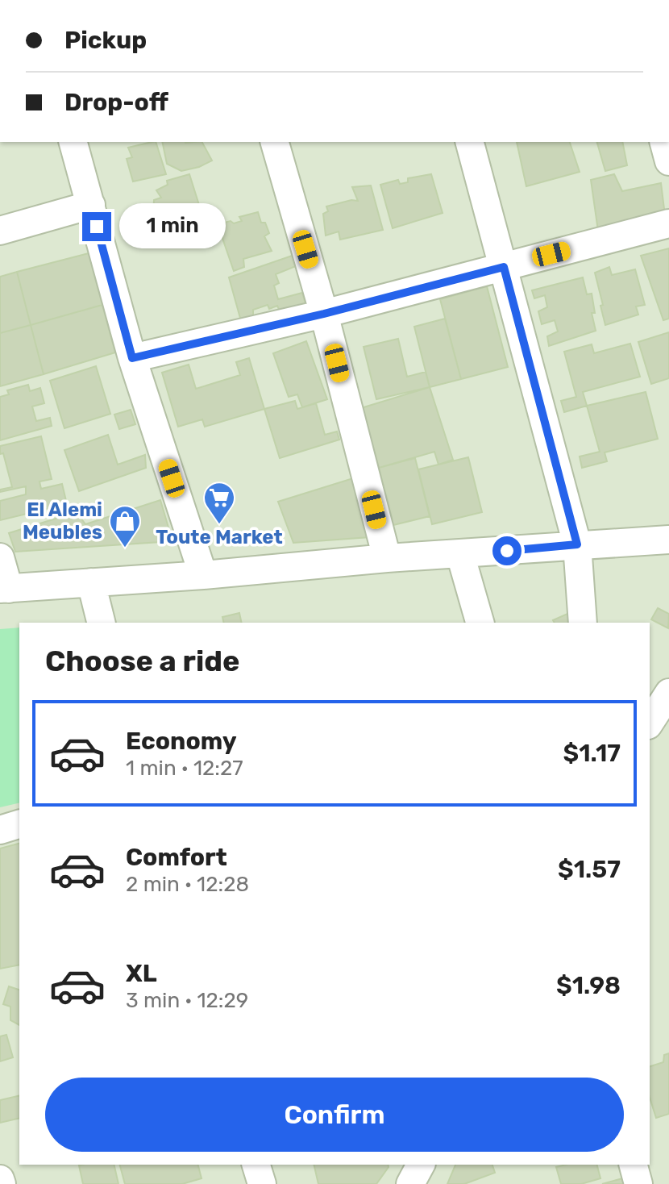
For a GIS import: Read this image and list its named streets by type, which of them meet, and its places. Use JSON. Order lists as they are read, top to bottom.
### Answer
{
  "places": {
    "supermarket": ["Toute Market"],
    "shop": ["El Alemi Meubles"]
  },
  "page": {
    "banner": ["Pickup", "Drop-off"],
    "bubble": "1 min",
    "heading": "Choose a ride",
    "list": [
      {
        "name": "Economy",
        "note": "1 min · 12:27",
        "value": "$1.17"
      },
      {
        "name": "Comfort",
        "note": "2 min · 12:28",
        "value": "$1.57"
      },
      {
        "name": "XL",
        "note": "3 min · 12:29",
        "value": "$1.98"
      }
    ],
    "buttons": "Confirm"
  }
}
